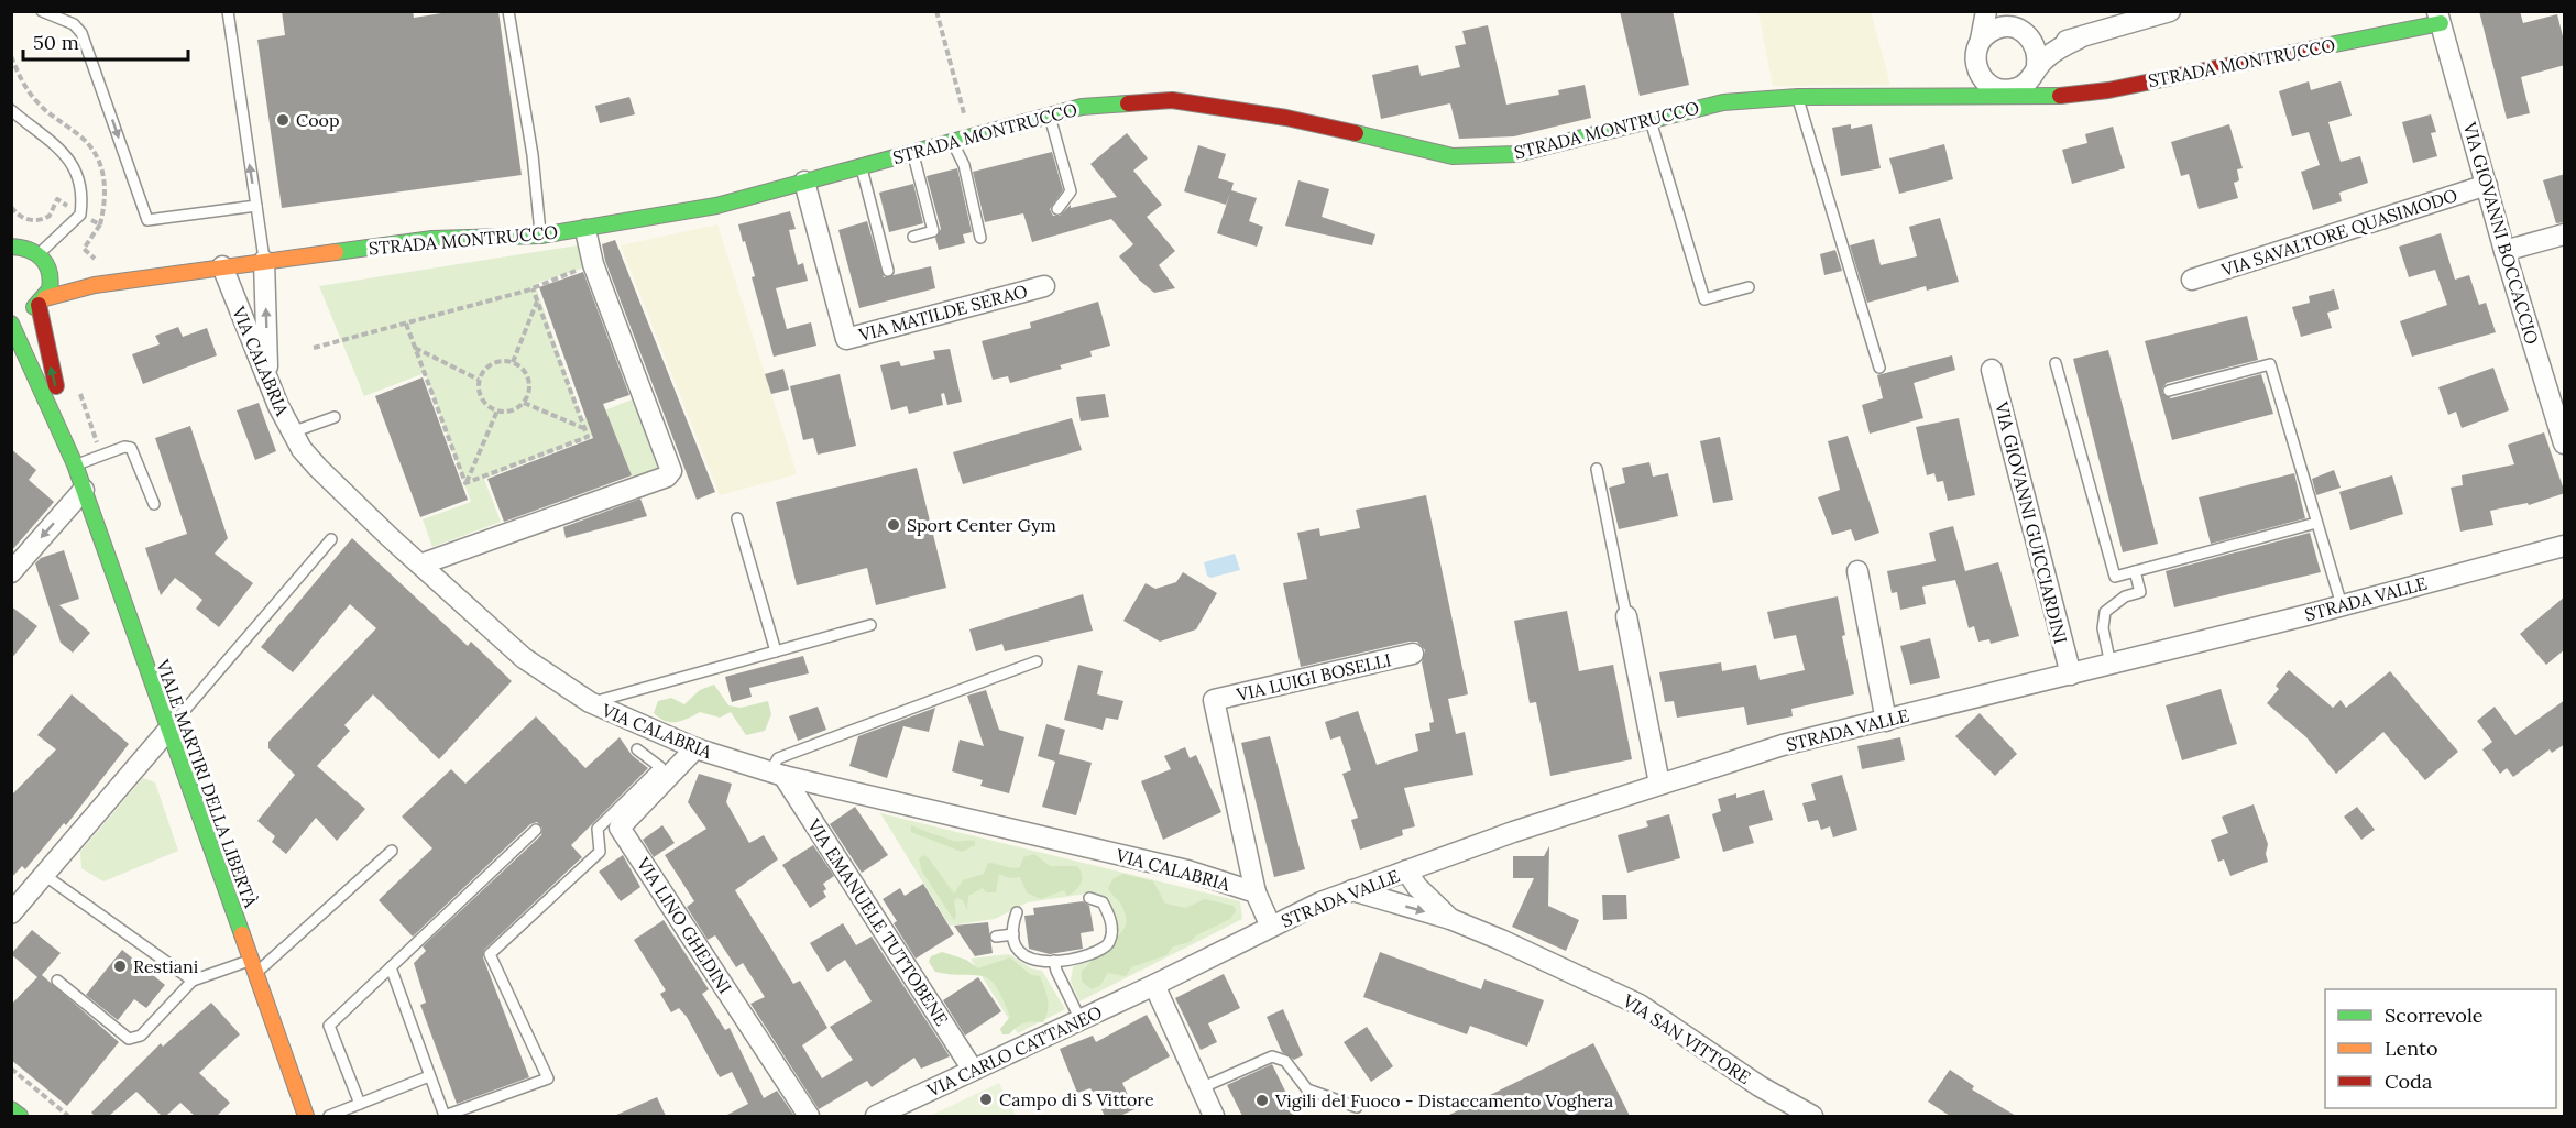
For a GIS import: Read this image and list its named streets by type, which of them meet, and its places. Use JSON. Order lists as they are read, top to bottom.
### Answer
{
  "streets": {
    "street": [
      "STRADA MONTRUCCO",
      "VIA SAVALTORE QUASIMODO",
      "VIA GIOVANNI BOCCACCIO",
      "VIA MATILDE SERAO",
      "VIA CALABRIA",
      "VIA GIOVANNI GUICCIARDINI",
      "STRADA VALLE",
      "VIA LUIGI BOSELLI",
      "VIALE MARTIRI DELLA LIBERTÀ",
      "VIA EMANUELE TUTTOBENE",
      "VIA LINO GHEDINI",
      "VIA SAN VITTORE",
      "VIA CARLO CATTANEO"
    ]
  },
  "crossings": [
    ["STRADA MONTRUCCO", "VIA GIOVANNI BOCCACCIO"],
    ["STRADA MONTRUCCO", "VIA MATILDE SERAO"],
    ["STRADA MONTRUCCO", "VIA CALABRIA"],
    ["STRADA MONTRUCCO", "VIALE MARTIRI DELLA LIBERTÀ"],
    ["VIA SAVALTORE QUASIMODO", "VIA GIOVANNI BOCCACCIO"],
    ["VIA CALABRIA", "VIA LUIGI BOSELLI"],
    ["VIA CALABRIA", "VIA EMANUELE TUTTOBENE"],
    ["VIA CALABRIA", "VIA LINO GHEDINI"],
    ["VIA GIOVANNI GUICCIARDINI", "STRADA VALLE"],
    ["STRADA VALLE", "VIA SAN VITTORE"],
    ["STRADA VALLE", "VIA CARLO CATTANEO"],
    ["VIA EMANUELE TUTTOBENE", "VIA CARLO CATTANEO"]
  ],
  "places": [
    "Coop",
    "Sport Center Gym",
    "Restiani",
    "Campo di S Vittore",
    "Vigili del Fuoco - Distaccamento Voghera"
  ],
  "legend": ["Scorrevole", "Lento", "Coda"],
  "scale_bar": "50 m"
}
